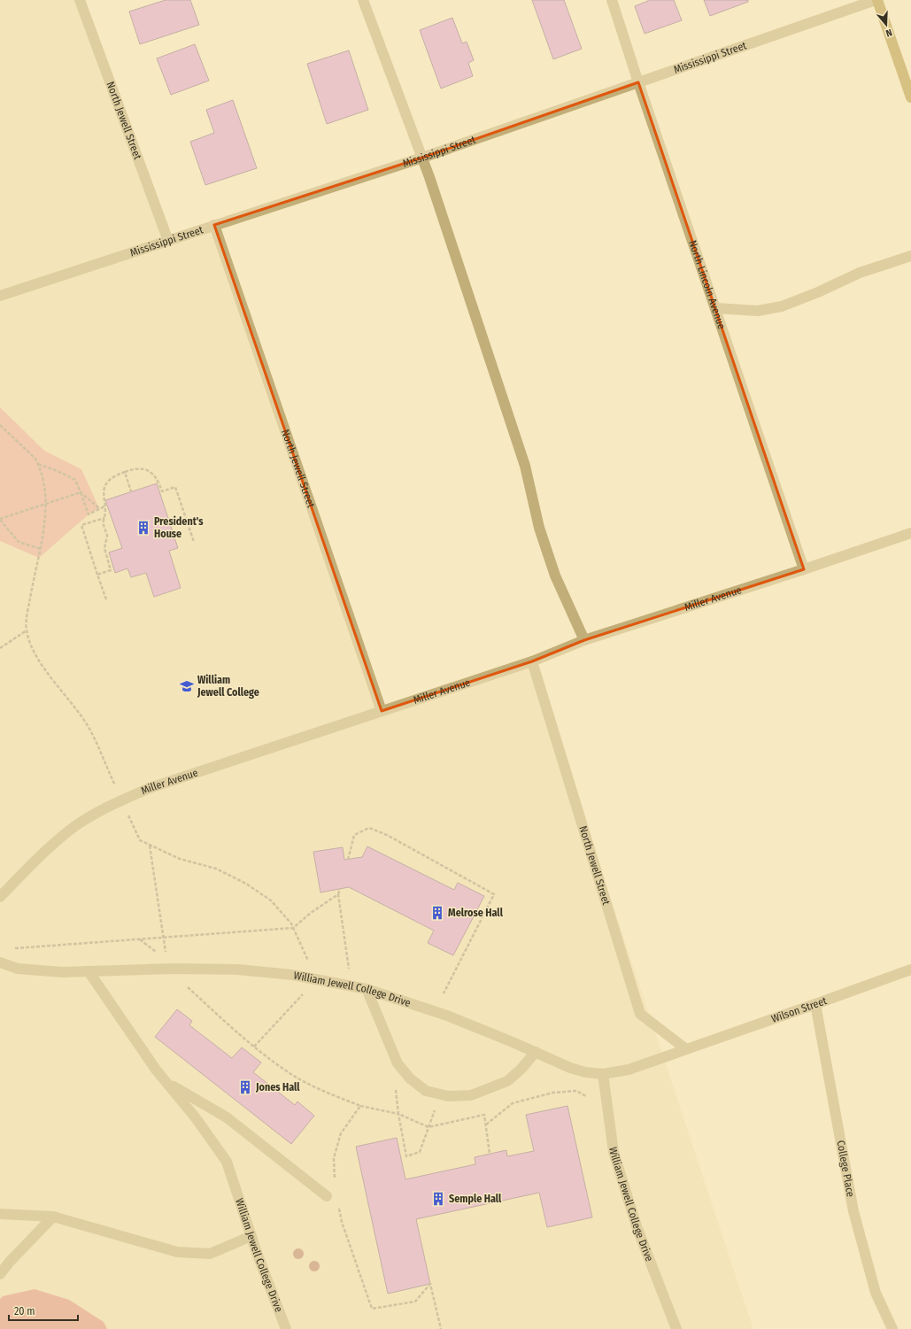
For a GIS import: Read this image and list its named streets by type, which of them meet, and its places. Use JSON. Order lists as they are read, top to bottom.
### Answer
{
  "streets": {
    "street": [
      "Mississippi Street",
      "North Jewell Street",
      "North Lincoln Avenue",
      "Miller Avenue",
      "William Jewell College Drive",
      "Wilson Street",
      "College Place"
    ]
  },
  "crossings": [
    ["Mississippi Street", "North Jewell Street"],
    ["Mississippi Street", "North Lincoln Avenue"],
    ["North Jewell Street", "Miller Avenue"],
    ["North Jewell Street", "William Jewell College Drive"],
    ["North Jewell Street", "Wilson Street"],
    ["North Lincoln Avenue", "Miller Avenue"],
    ["William Jewell College Drive", "Wilson Street"],
    ["Wilson Street", "College Place"]
  ],
  "places": {
    "building": [
      "President's House",
      "Melrose Hall",
      "Jones Hall",
      "Semple Hall"
    ],
    "school or university": ["William Jewell College"]
  },
  "scale_bar": "20 m",
  "north": "bottom"
}
